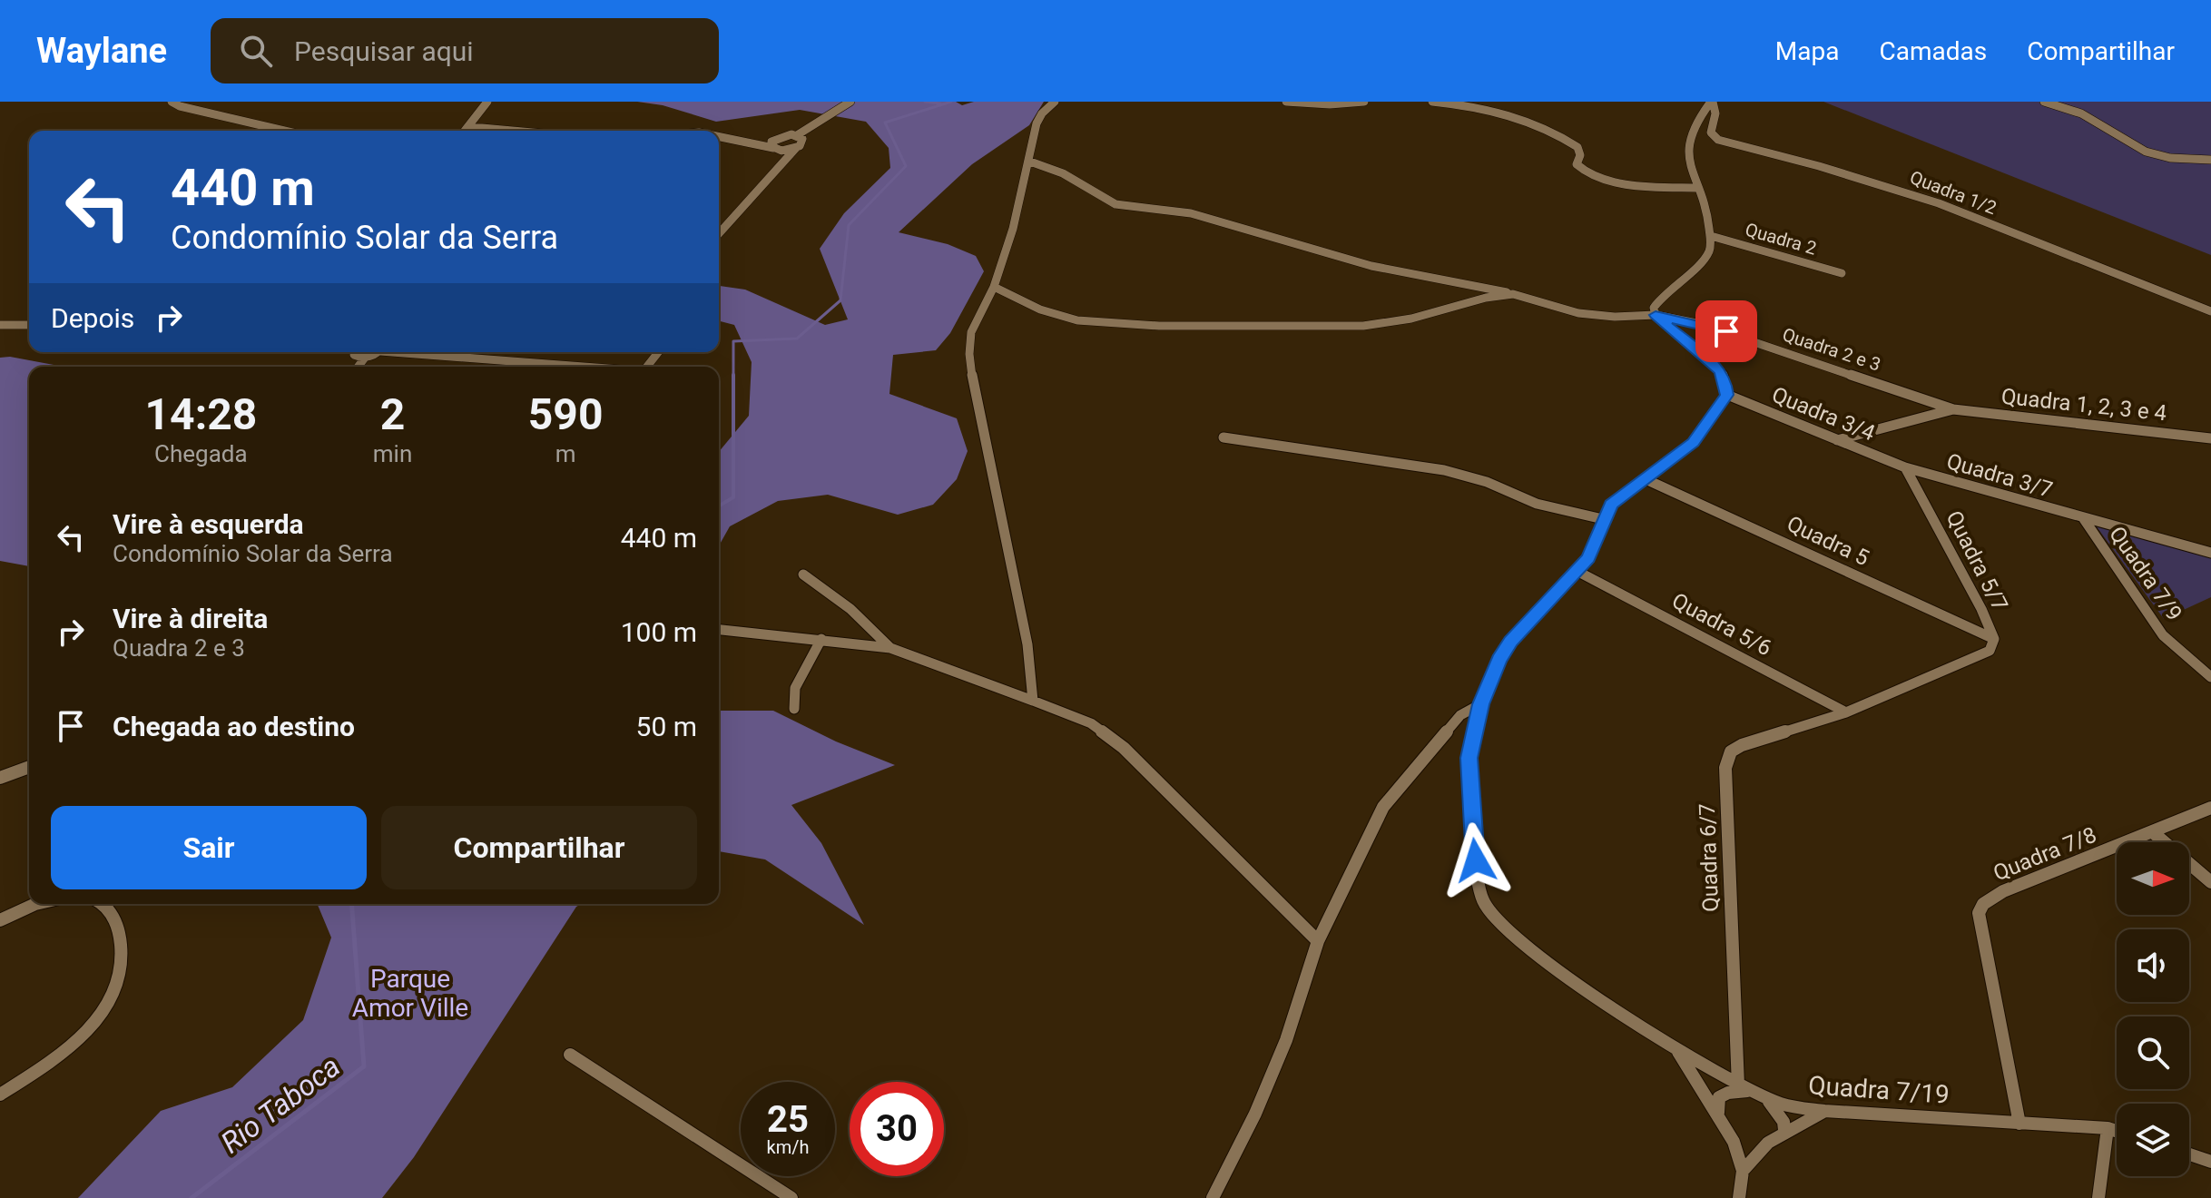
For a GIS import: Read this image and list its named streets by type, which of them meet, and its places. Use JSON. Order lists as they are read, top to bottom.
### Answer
{
  "streets": {
    "street": [
      "Quadra 1/2",
      "Quadra 2",
      "Quadra 2 e 3",
      "Quadra 1, 2, 3 e 4",
      "Quadra 3/4",
      "Quadra 3/7",
      "Quadra 5",
      "Quadra 5/7",
      "Quadra 7/9",
      "Quadra 5/6",
      "Quadra 7/8",
      "Quadra 6/7",
      "Quadra 7/19"
    ]
  },
  "crossings": [
    ["Quadra 2 e 3", "Quadra 1, 2, 3 e 4"],
    ["Quadra 3/4", "Quadra 3/7"],
    ["Quadra 3/4", "Quadra 5/7"],
    ["Quadra 3/7", "Quadra 5/7"],
    ["Quadra 3/7", "Quadra 7/9"],
    ["Quadra 5", "Quadra 5/7"],
    ["Quadra 5/7", "Quadra 5/6"],
    ["Quadra 5/7", "Quadra 6/7"],
    ["Quadra 5/6", "Quadra 6/7"],
    ["Quadra 5/6", "Quadra 7/19"],
    ["Quadra 7/8", "Quadra 7/19"],
    ["Quadra 6/7", "Quadra 7/19"]
  ],
  "water": ["Rio Taboca"],
  "parks": ["Parque Amor Ville"],
  "north": "right",
  "page": {
    "header": "Waylane",
    "search": "Pesquisar aqui",
    "nav": ["Mapa", "Camadas", "Compartilhar"],
    "turn": ["440 m", "Condomínio Solar da Serra"],
    "then": "Depois",
    "eta": [
      "14:28",
      "Chegada",
      "2",
      "min",
      "590",
      "m"
    ],
    "list": [
      {
        "name": "Vire à esquerda",
        "note": "Condomínio Solar da Serra",
        "value": "440 m"
      },
      {
        "name": "Vire à direita",
        "note": "Quadra 2 e 3",
        "value": "100 m"
      },
      {
        "name": "Chegada ao destino",
        "value": "50 m"
      }
    ],
    "buttons": ["Sair", "Compartilhar"],
    "speed": "25 km/h",
    "limit": "30"
  }
}
